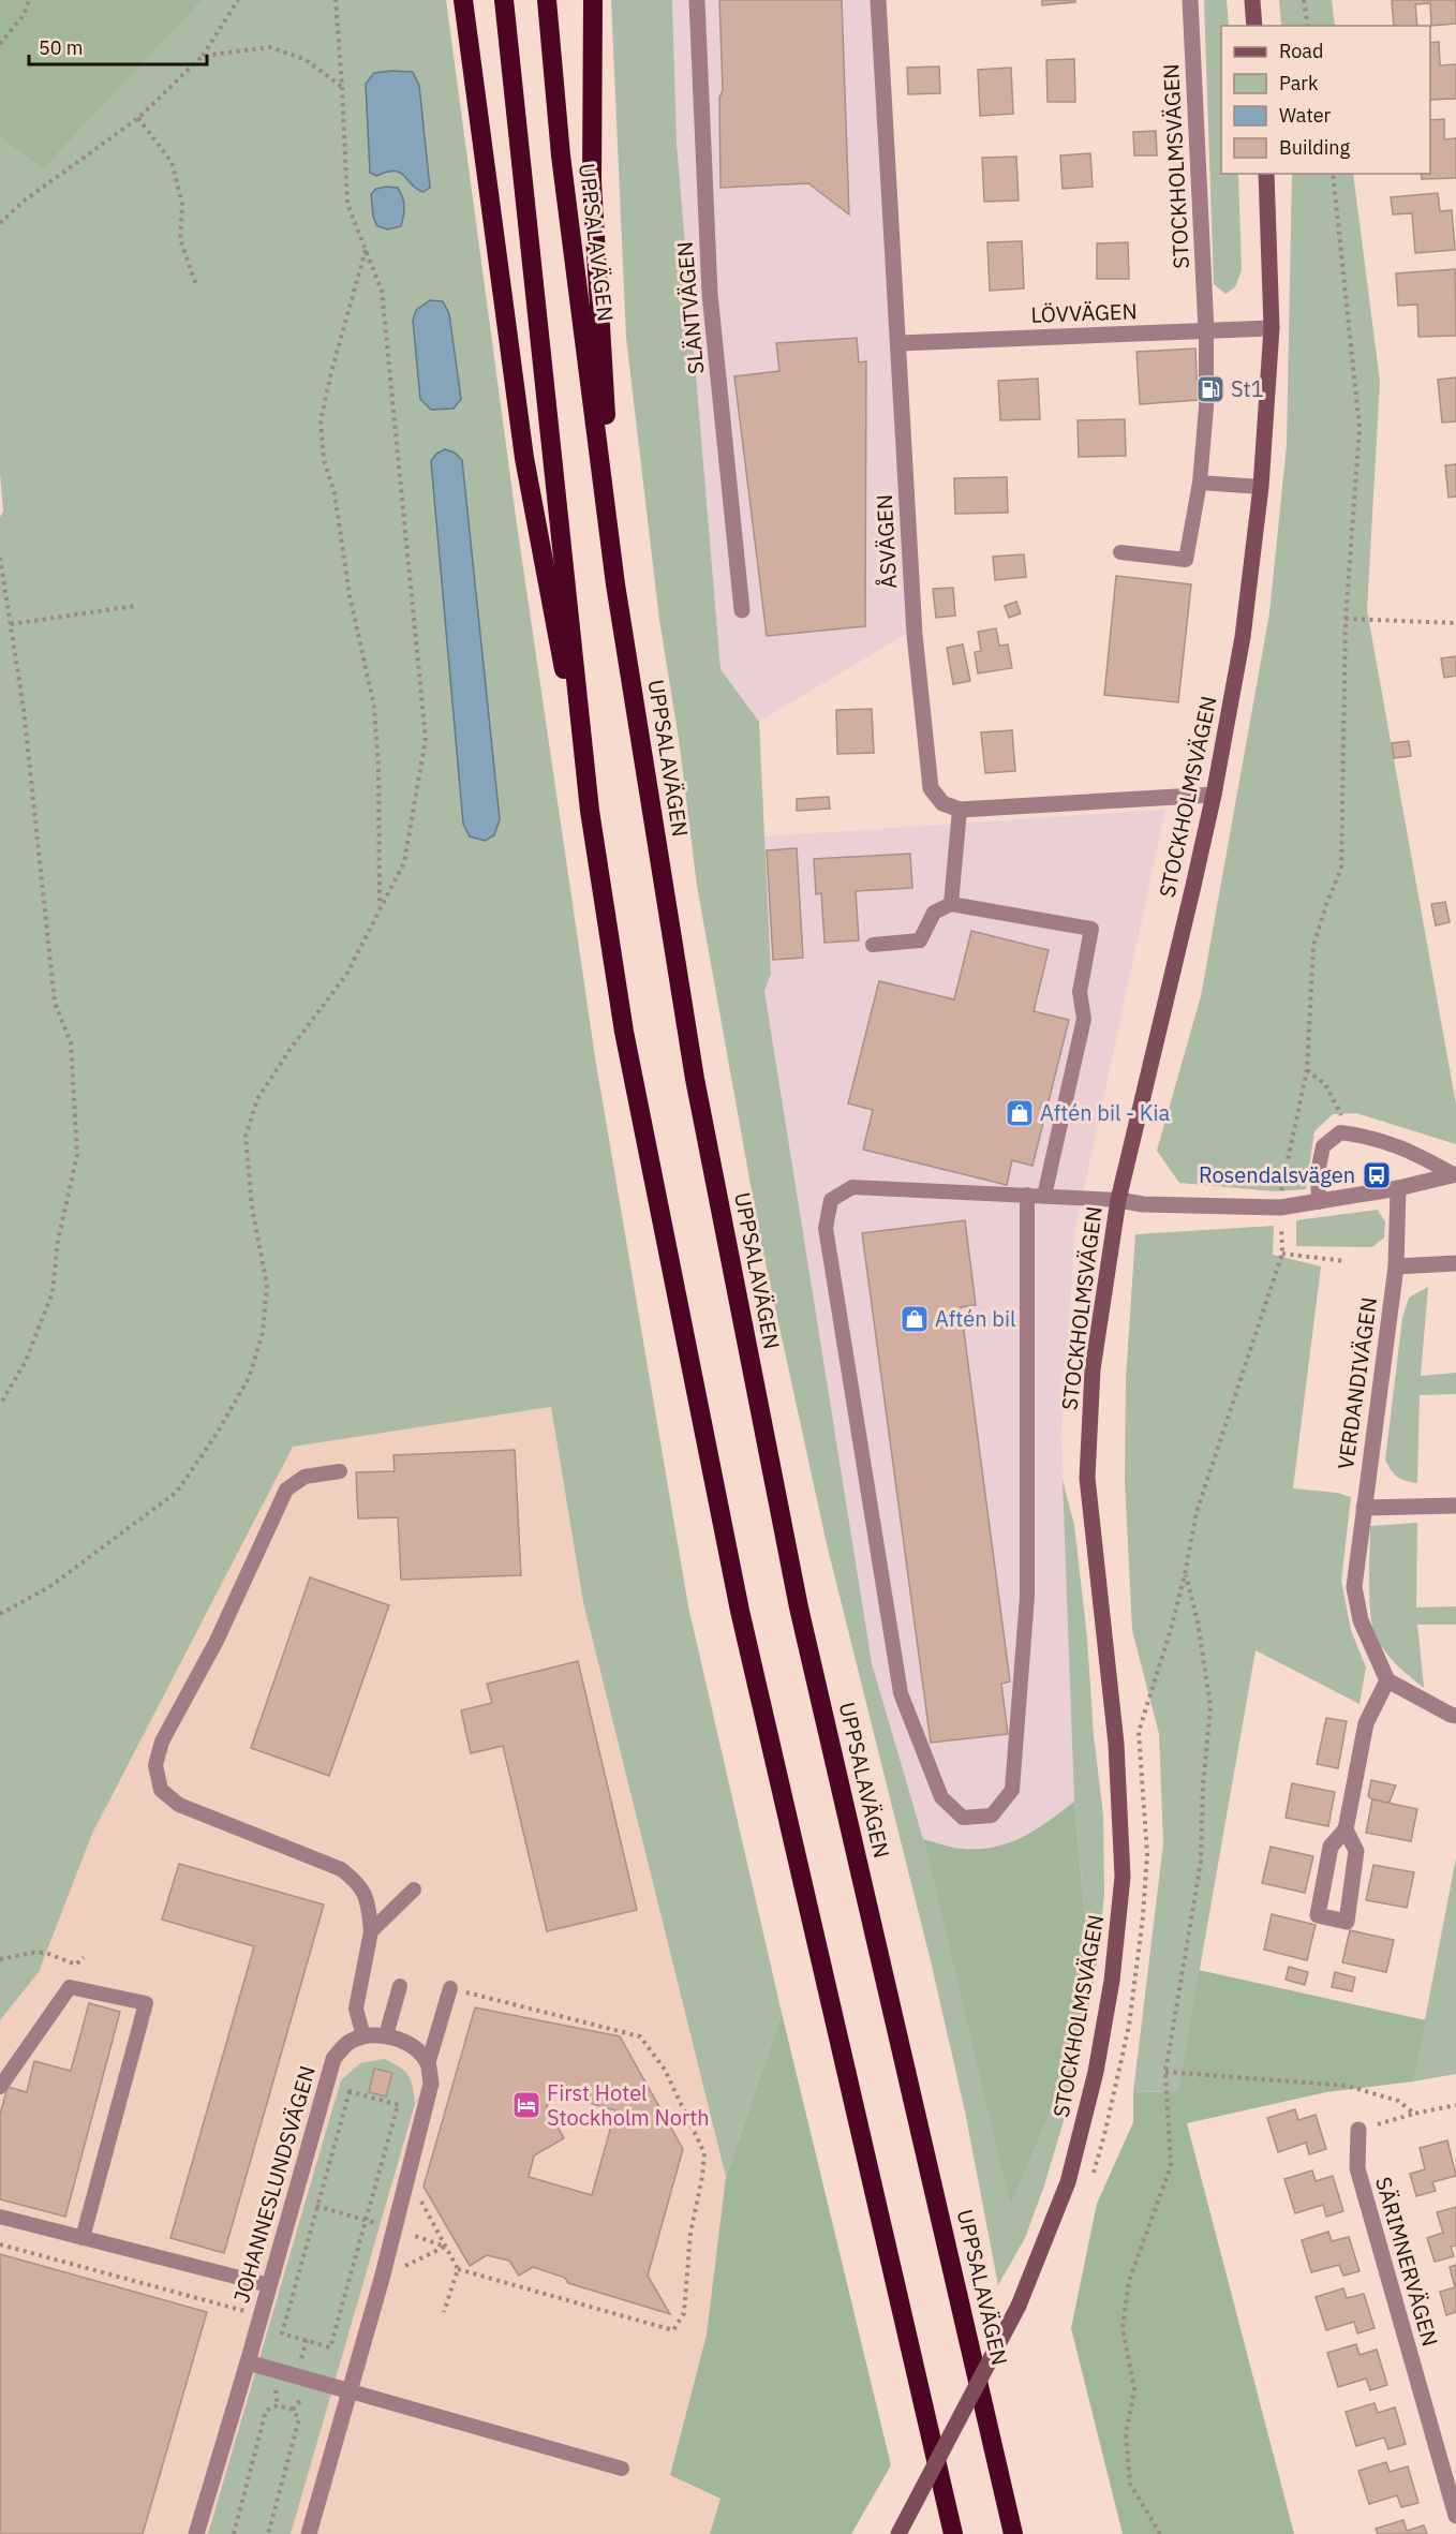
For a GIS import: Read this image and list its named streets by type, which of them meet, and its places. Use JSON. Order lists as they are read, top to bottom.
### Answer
{
  "streets": {
    "highway": ["UPPSALAVÄGEN"],
    "main road": ["STOCKHOLMSVÄGEN"],
    "street": [
      "SLÄNTVÄGEN",
      "LÖVVÄGEN",
      "ÅSVÄGEN",
      "VERDANDIVÄGEN",
      "JOHANNESLUNDSVÄGEN",
      "SÄRIMNERVÄGEN"
    ]
  },
  "crossings": [
    ["STOCKHOLMSVÄGEN", "LÖVVÄGEN"],
    ["LÖVVÄGEN", "ÅSVÄGEN"]
  ],
  "places": {
    "fuel station": ["St1"],
    "shop": ["Aftén bil - Kia", "Aftén bil"],
    "bus stop": ["Rosendalsvägen"],
    "hotel": ["First Hotel Stockholm North"]
  },
  "legend": [
    "Road",
    "Park",
    "Water",
    "Building"
  ],
  "scale_bar": "50 m"
}
